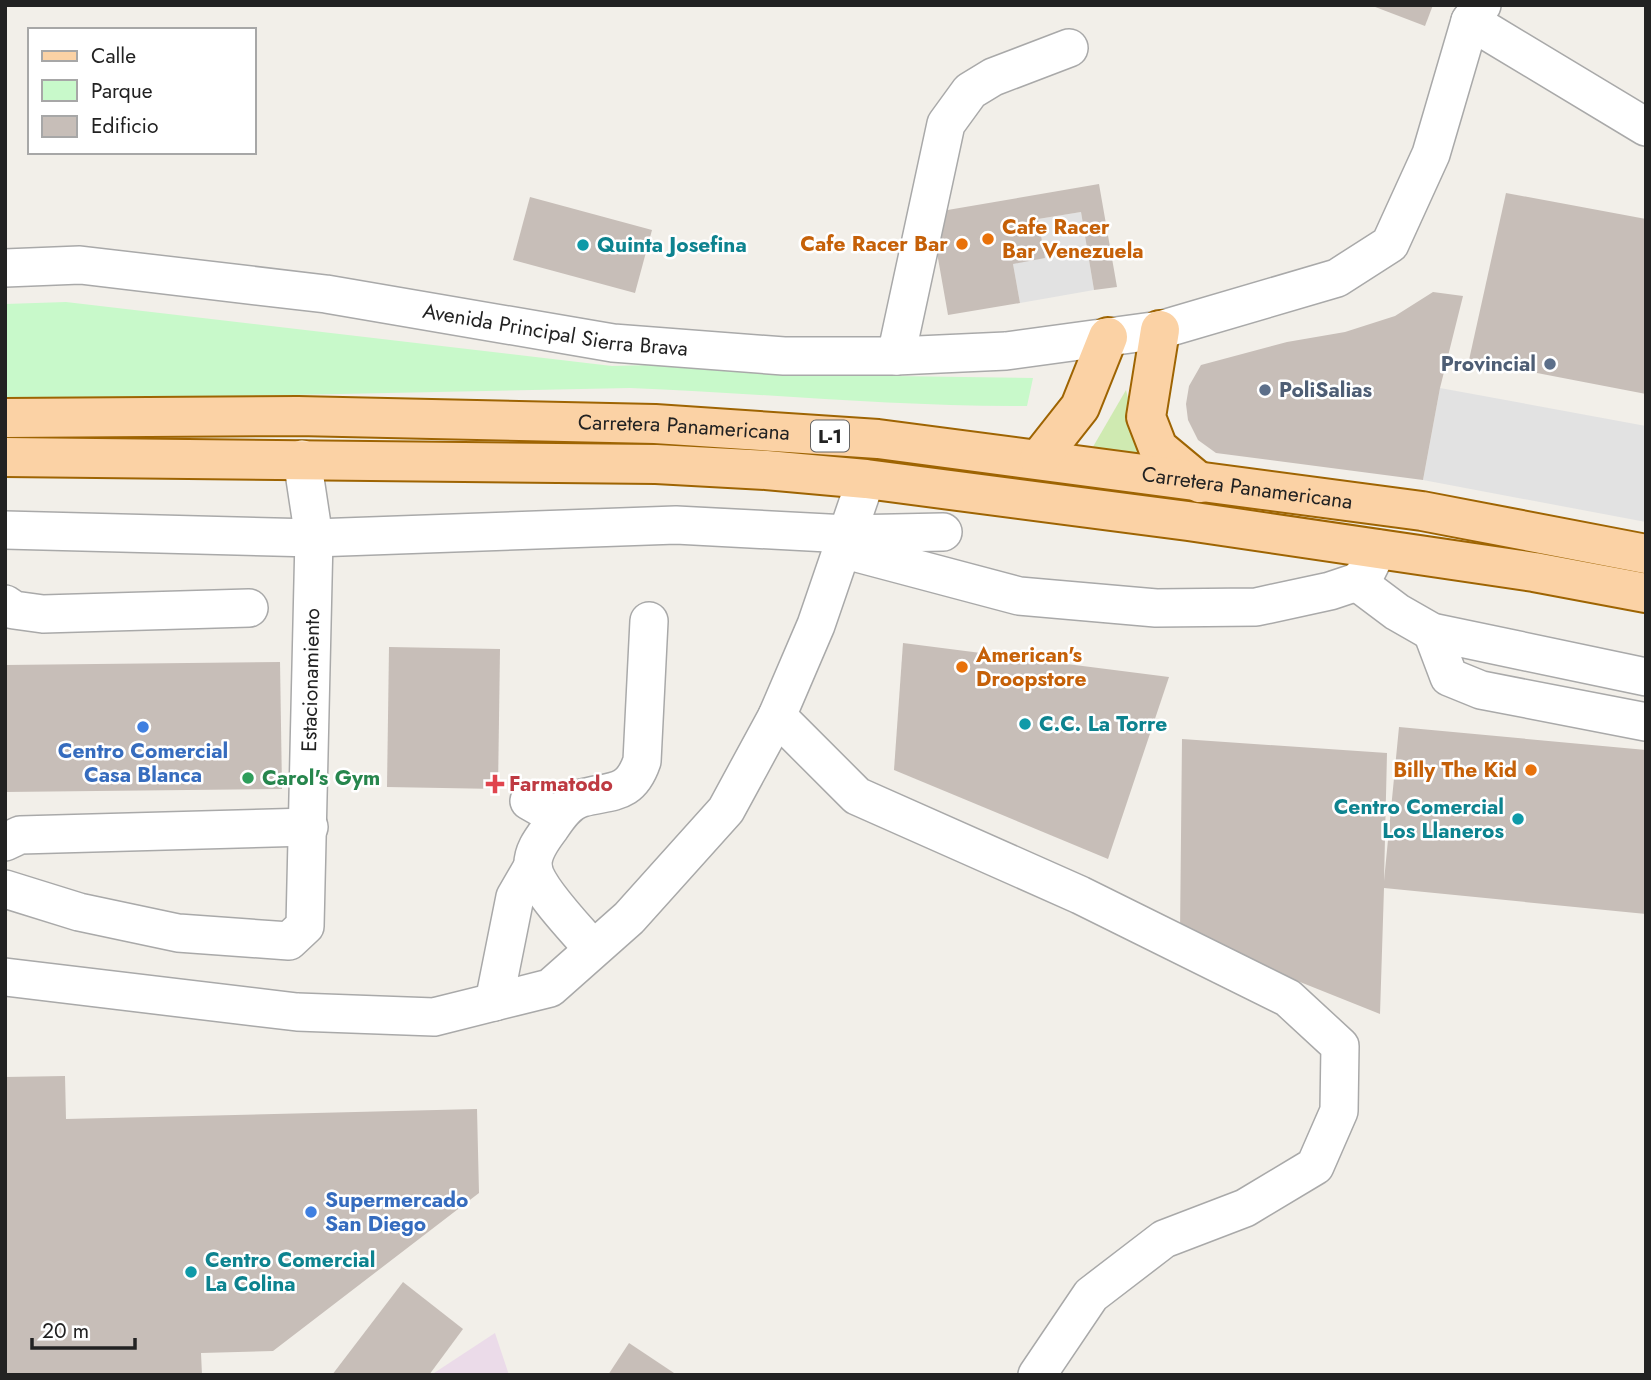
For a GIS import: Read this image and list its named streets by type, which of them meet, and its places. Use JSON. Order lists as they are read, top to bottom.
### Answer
{
  "streets": {
    "main road": ["Carretera Panamericana", "L-1"],
    "street": ["Avenida Principal Sierra Brava", "Estacionamiento"]
  },
  "crossings": [
    ["Carretera Panamericana", "Estacionamiento"]
  ],
  "places": {
    "other": [
      "Cafe Racer Bar Venezuela",
      "Cafe Racer Bar",
      "Quinta Josefina",
      "Provincial",
      "PoliSalias",
      "American's Droopstore",
      "C.C. La Torre",
      "Centro Comercial Casa Blanca",
      "Billy The Kid",
      "Carol's Gym",
      "Centro Comercial Los Llaneros",
      "Supermercado San Diego",
      "Centro Comercial La Colina"
    ],
    "health": ["Farmatodo"]
  },
  "legend": ["Calle", "Parque", "Edificio"],
  "scale_bar": "20 m"
}
